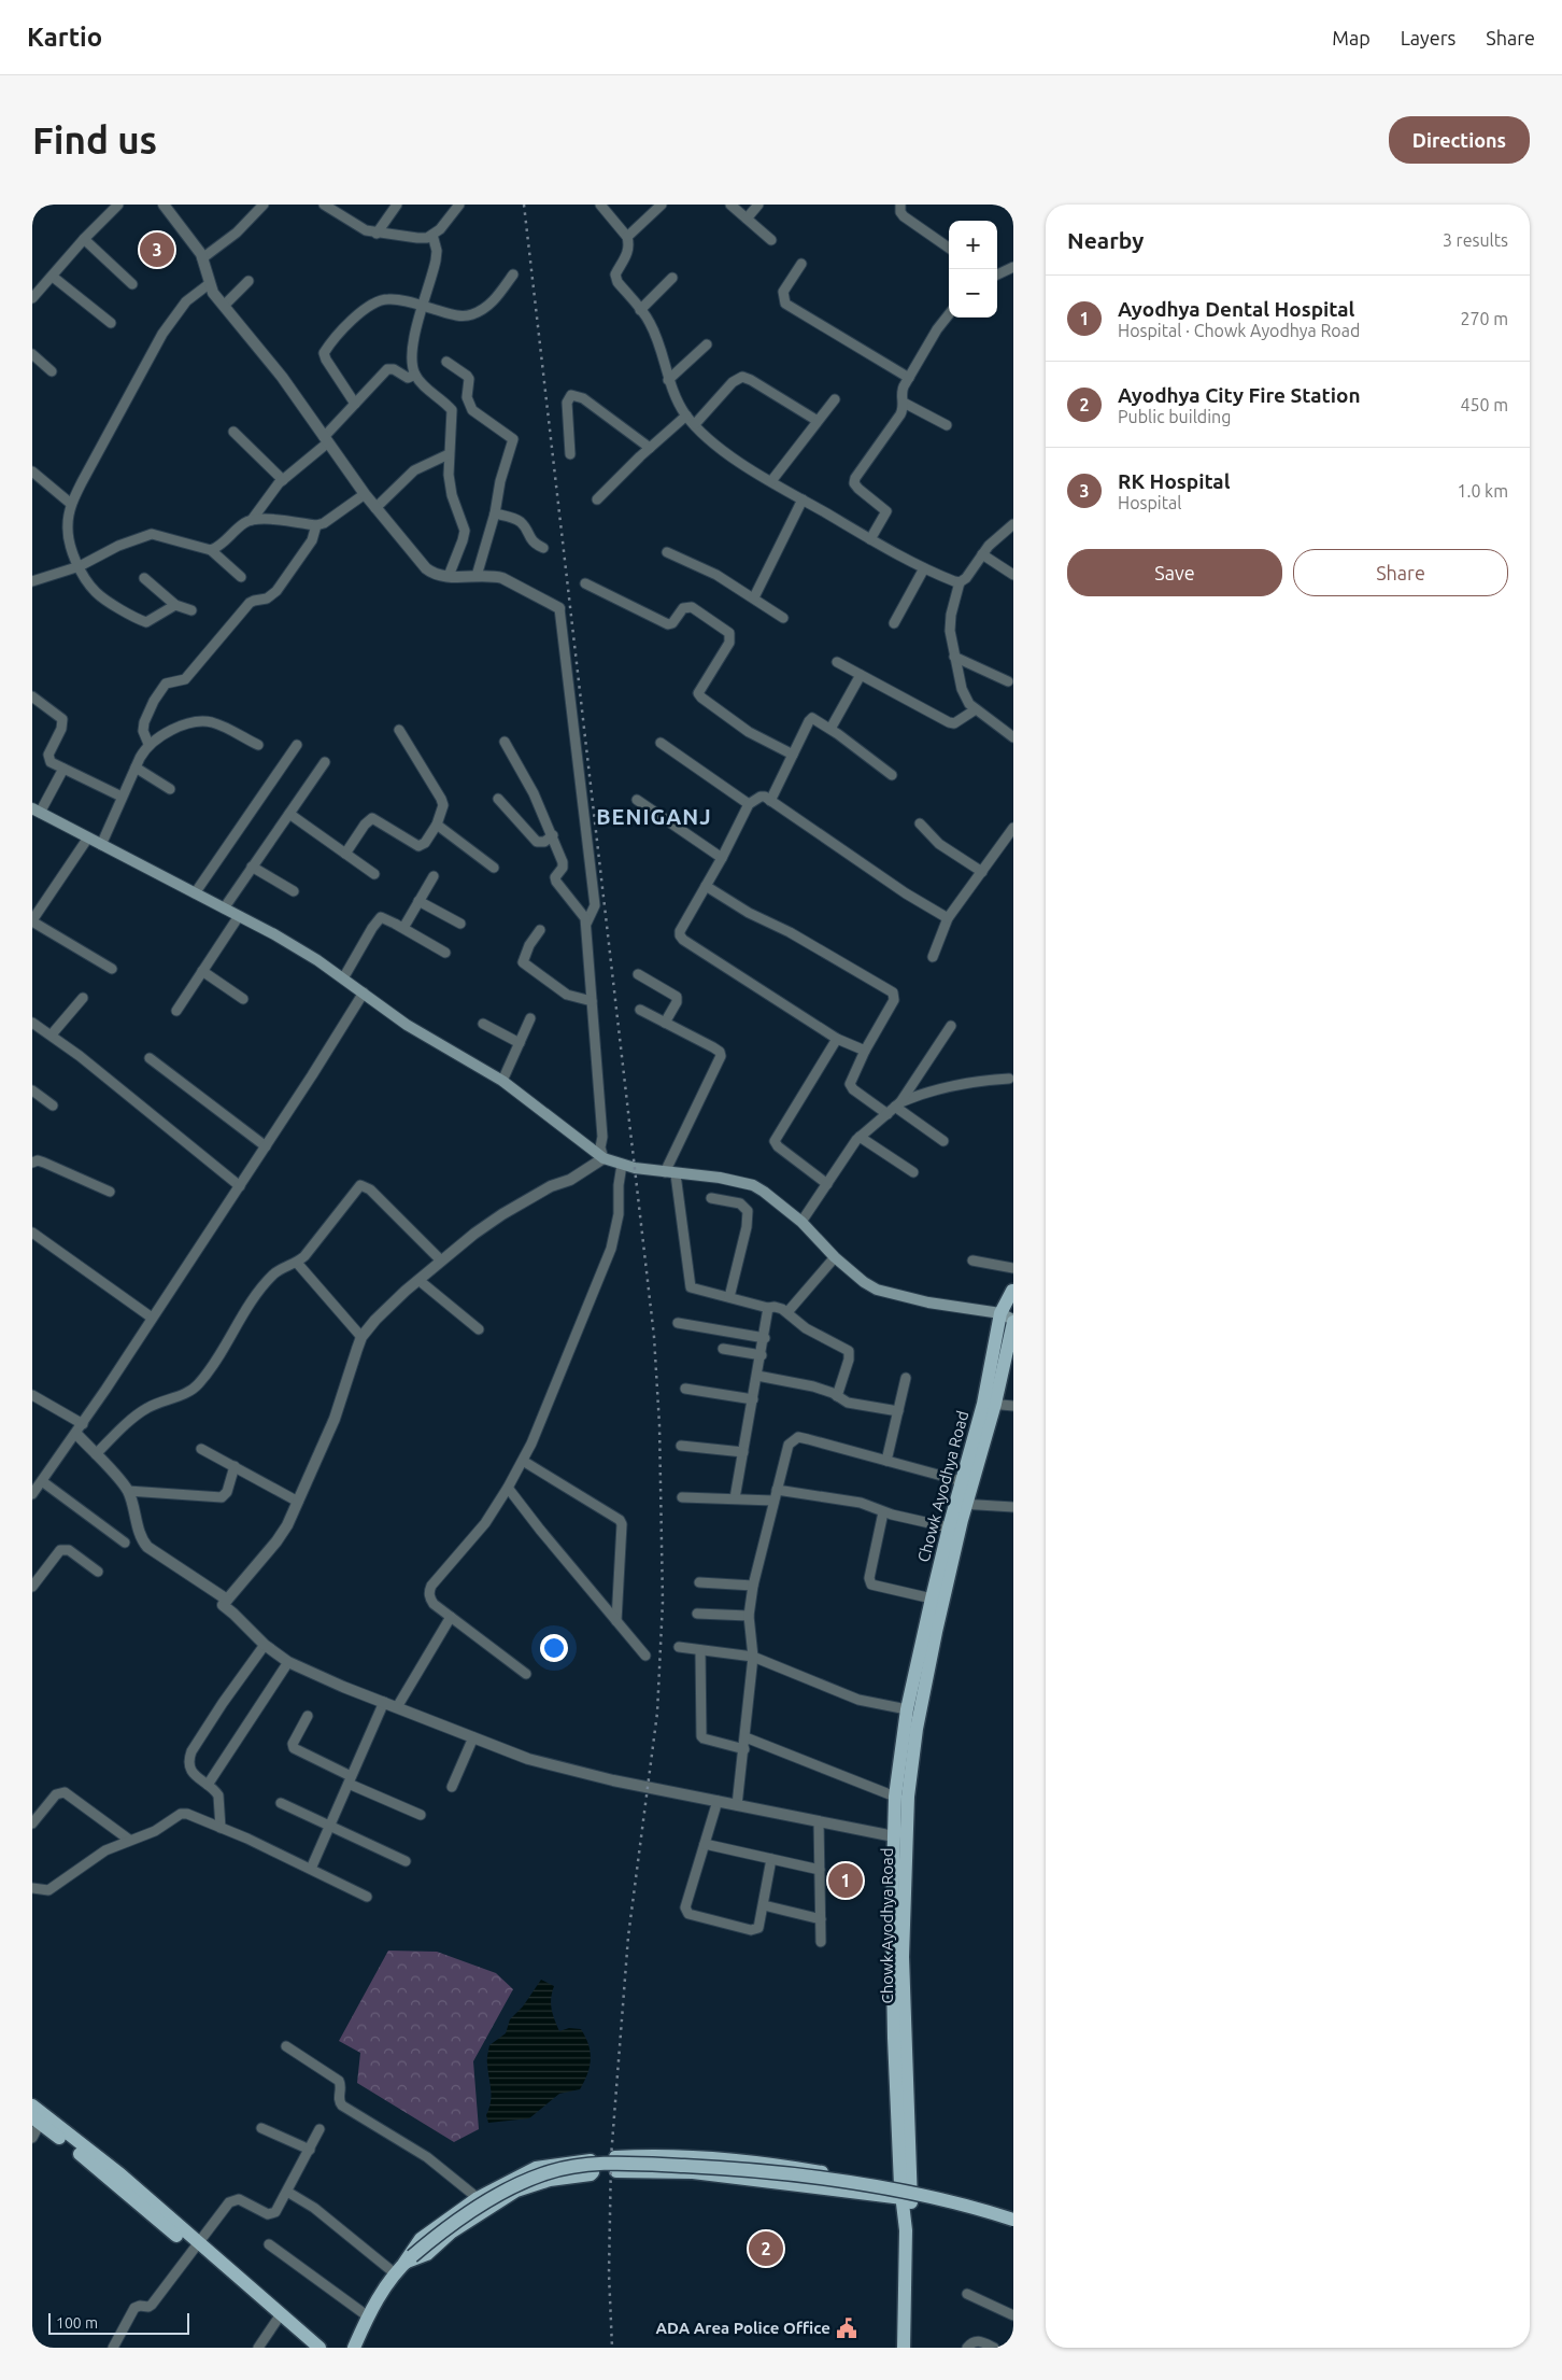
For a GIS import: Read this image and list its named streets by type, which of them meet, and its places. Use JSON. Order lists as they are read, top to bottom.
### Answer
{
  "streets": {
    "main road": ["Chowk Ayodhya Road"]
  },
  "districts": ["BENIGANJ"],
  "places": {
    "public building": ["ADA Area Police Office"]
  },
  "scale_bar": "100 m",
  "page": {
    "header": "Kartio",
    "nav": ["Map", "Layers", "Share"],
    "buttons": [
      "Directions",
      ["Save", "Share"]
    ],
    "title": "Find us",
    "heading": ["Nearby", "3 results"],
    "map_buttons": ["+", "−"],
    "pins": ["3", "1", "2"],
    "list": [
      {
        "mark": "1",
        "name": "Ayodhya Dental Hospital",
        "note": "Hospital · Chowk Ayodhya Road",
        "value": "270 m"
      },
      {
        "mark": "2",
        "name": "Ayodhya City Fire Station",
        "note": "Public building",
        "value": "450 m"
      },
      {
        "mark": "3",
        "name": "RK Hospital",
        "note": "Hospital",
        "value": "1.0 km"
      }
    ],
    "scale": "100 m"
  }
}
